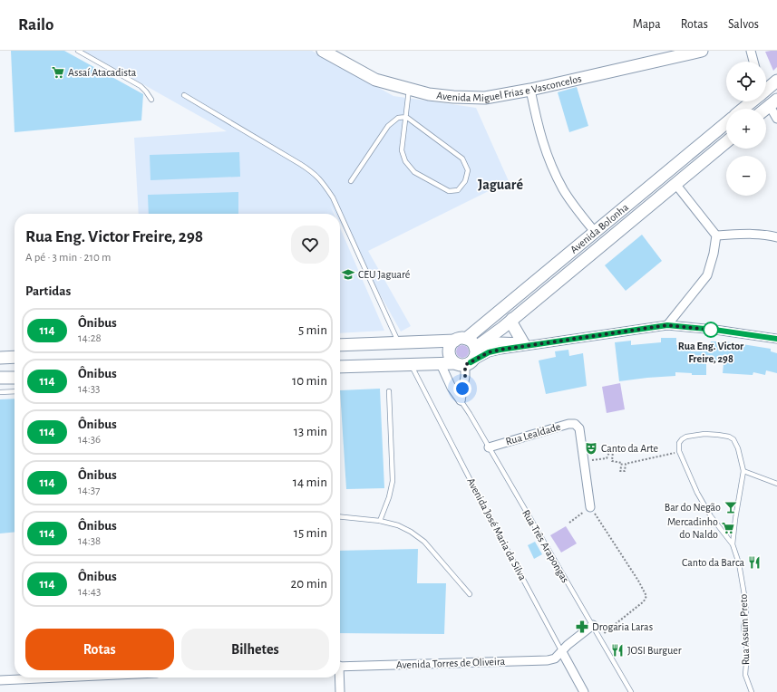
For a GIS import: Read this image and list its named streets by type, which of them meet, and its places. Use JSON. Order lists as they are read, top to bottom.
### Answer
{
  "streets": {
    "main road": ["Avenida Miguel Frias e Vasconcelos", "Avenida Bolonha"],
    "street": ["Rua Lealdade", "Avenida José Maria da Silva", "Avenida Torres de Oliveira"],
    "lane": ["Rua Três Arapongas", "Rua Assum Preto"]
  },
  "crossings": [
    ["Rua Lealdade", "Rua Três Arapongas"],
    ["Avenida José Maria da Silva", "Avenida Torres de Oliveira"],
    ["Rua Três Arapongas", "Avenida Torres de Oliveira"]
  ],
  "districts": ["Jaguaré"],
  "places": {
    "supermarket": ["Assaí Atacadista", "Mercadinho do Naldo"],
    "school or university": ["CEU Jaguaré"],
    "other": ["Rua Eng. Victor Freire, 298"],
    "theatre": ["Canto da Arte"],
    "bar": ["Bar do Negão"],
    "restaurant": ["Canto da Barca", "JOSI Burguer"],
    "pharmacy": ["Drogaria Laras"]
  },
  "lines": ["bus line 114"],
  "page": {
    "header": "Railo",
    "nav": ["Mapa", "Rotas", "Salvos"],
    "map_buttons": ["+", "−"],
    "heading": [
      ["Rua Eng. Victor Freire, 298", "A pé · 3 min · 210 m"],
      "Partidas"
    ],
    "list": [
      {
        "mark": "114",
        "name": "Ônibus",
        "note": "14:28",
        "value": "5 min"
      },
      {
        "mark": "114",
        "name": "Ônibus",
        "note": "14:33",
        "value": "10 min"
      },
      {
        "mark": "114",
        "name": "Ônibus",
        "note": "14:36",
        "value": "13 min"
      },
      {
        "mark": "114",
        "name": "Ônibus",
        "note": "14:37",
        "value": "14 min"
      },
      {
        "mark": "114",
        "name": "Ônibus",
        "note": "14:38",
        "value": "15 min"
      },
      {
        "mark": "114",
        "name": "Ônibus",
        "note": "14:43",
        "value": "20 min"
      }
    ],
    "buttons": ["Rotas", "Bilhetes"]
  }
}
